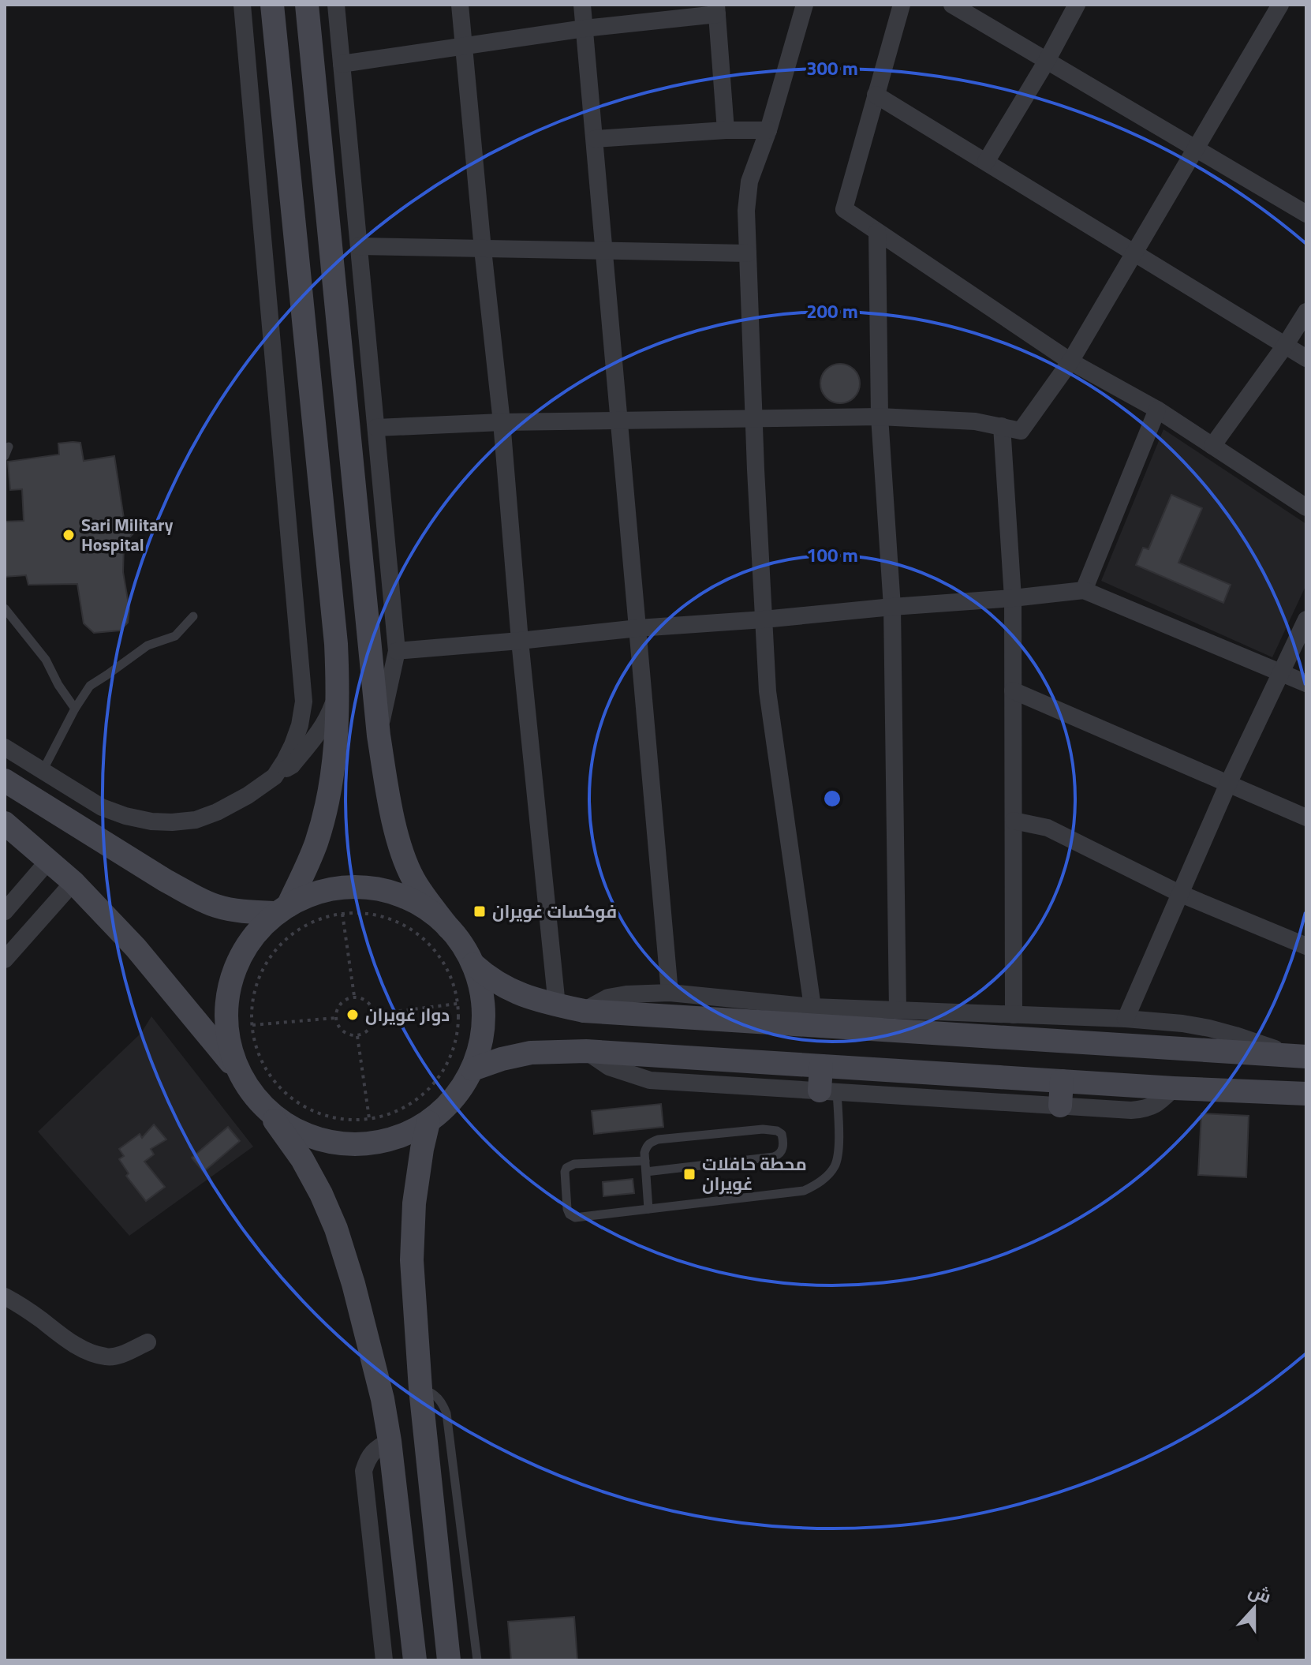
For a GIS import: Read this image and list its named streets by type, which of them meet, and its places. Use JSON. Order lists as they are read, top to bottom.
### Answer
{
  "places": {
    "other": ["Sari Military Hospital", "دوار غويران"],
    "transit": ["فوكسات غويران", "محطة حافلات غويران"]
  },
  "north": "top",
  "rings": ["300 m", "200 m", "100 m"]
}
